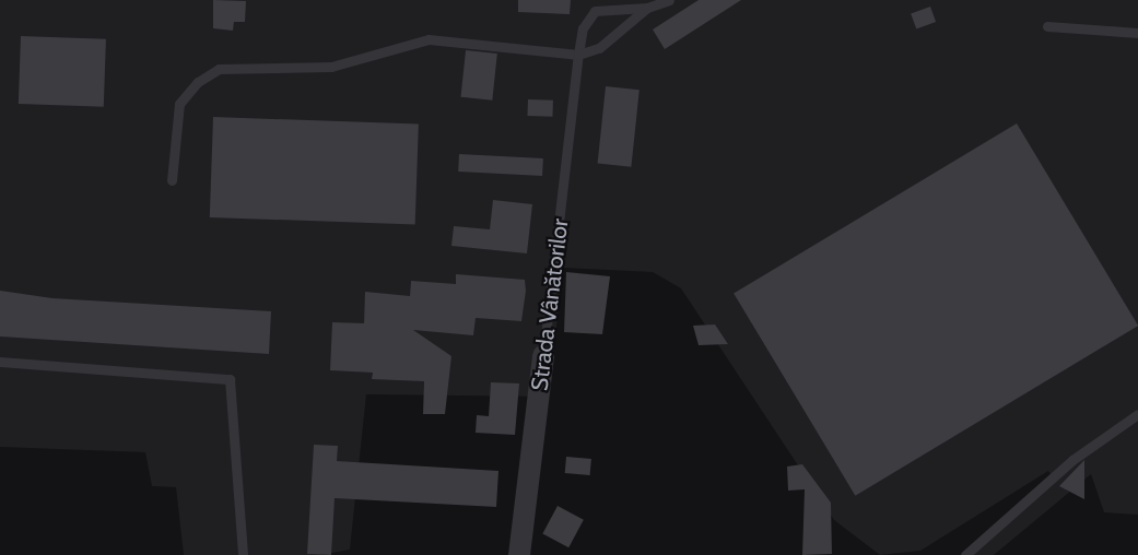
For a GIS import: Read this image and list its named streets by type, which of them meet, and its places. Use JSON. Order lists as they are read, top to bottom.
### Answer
{
  "streets": {
    "street": ["Strada Vânătorilor"]
  }
}
